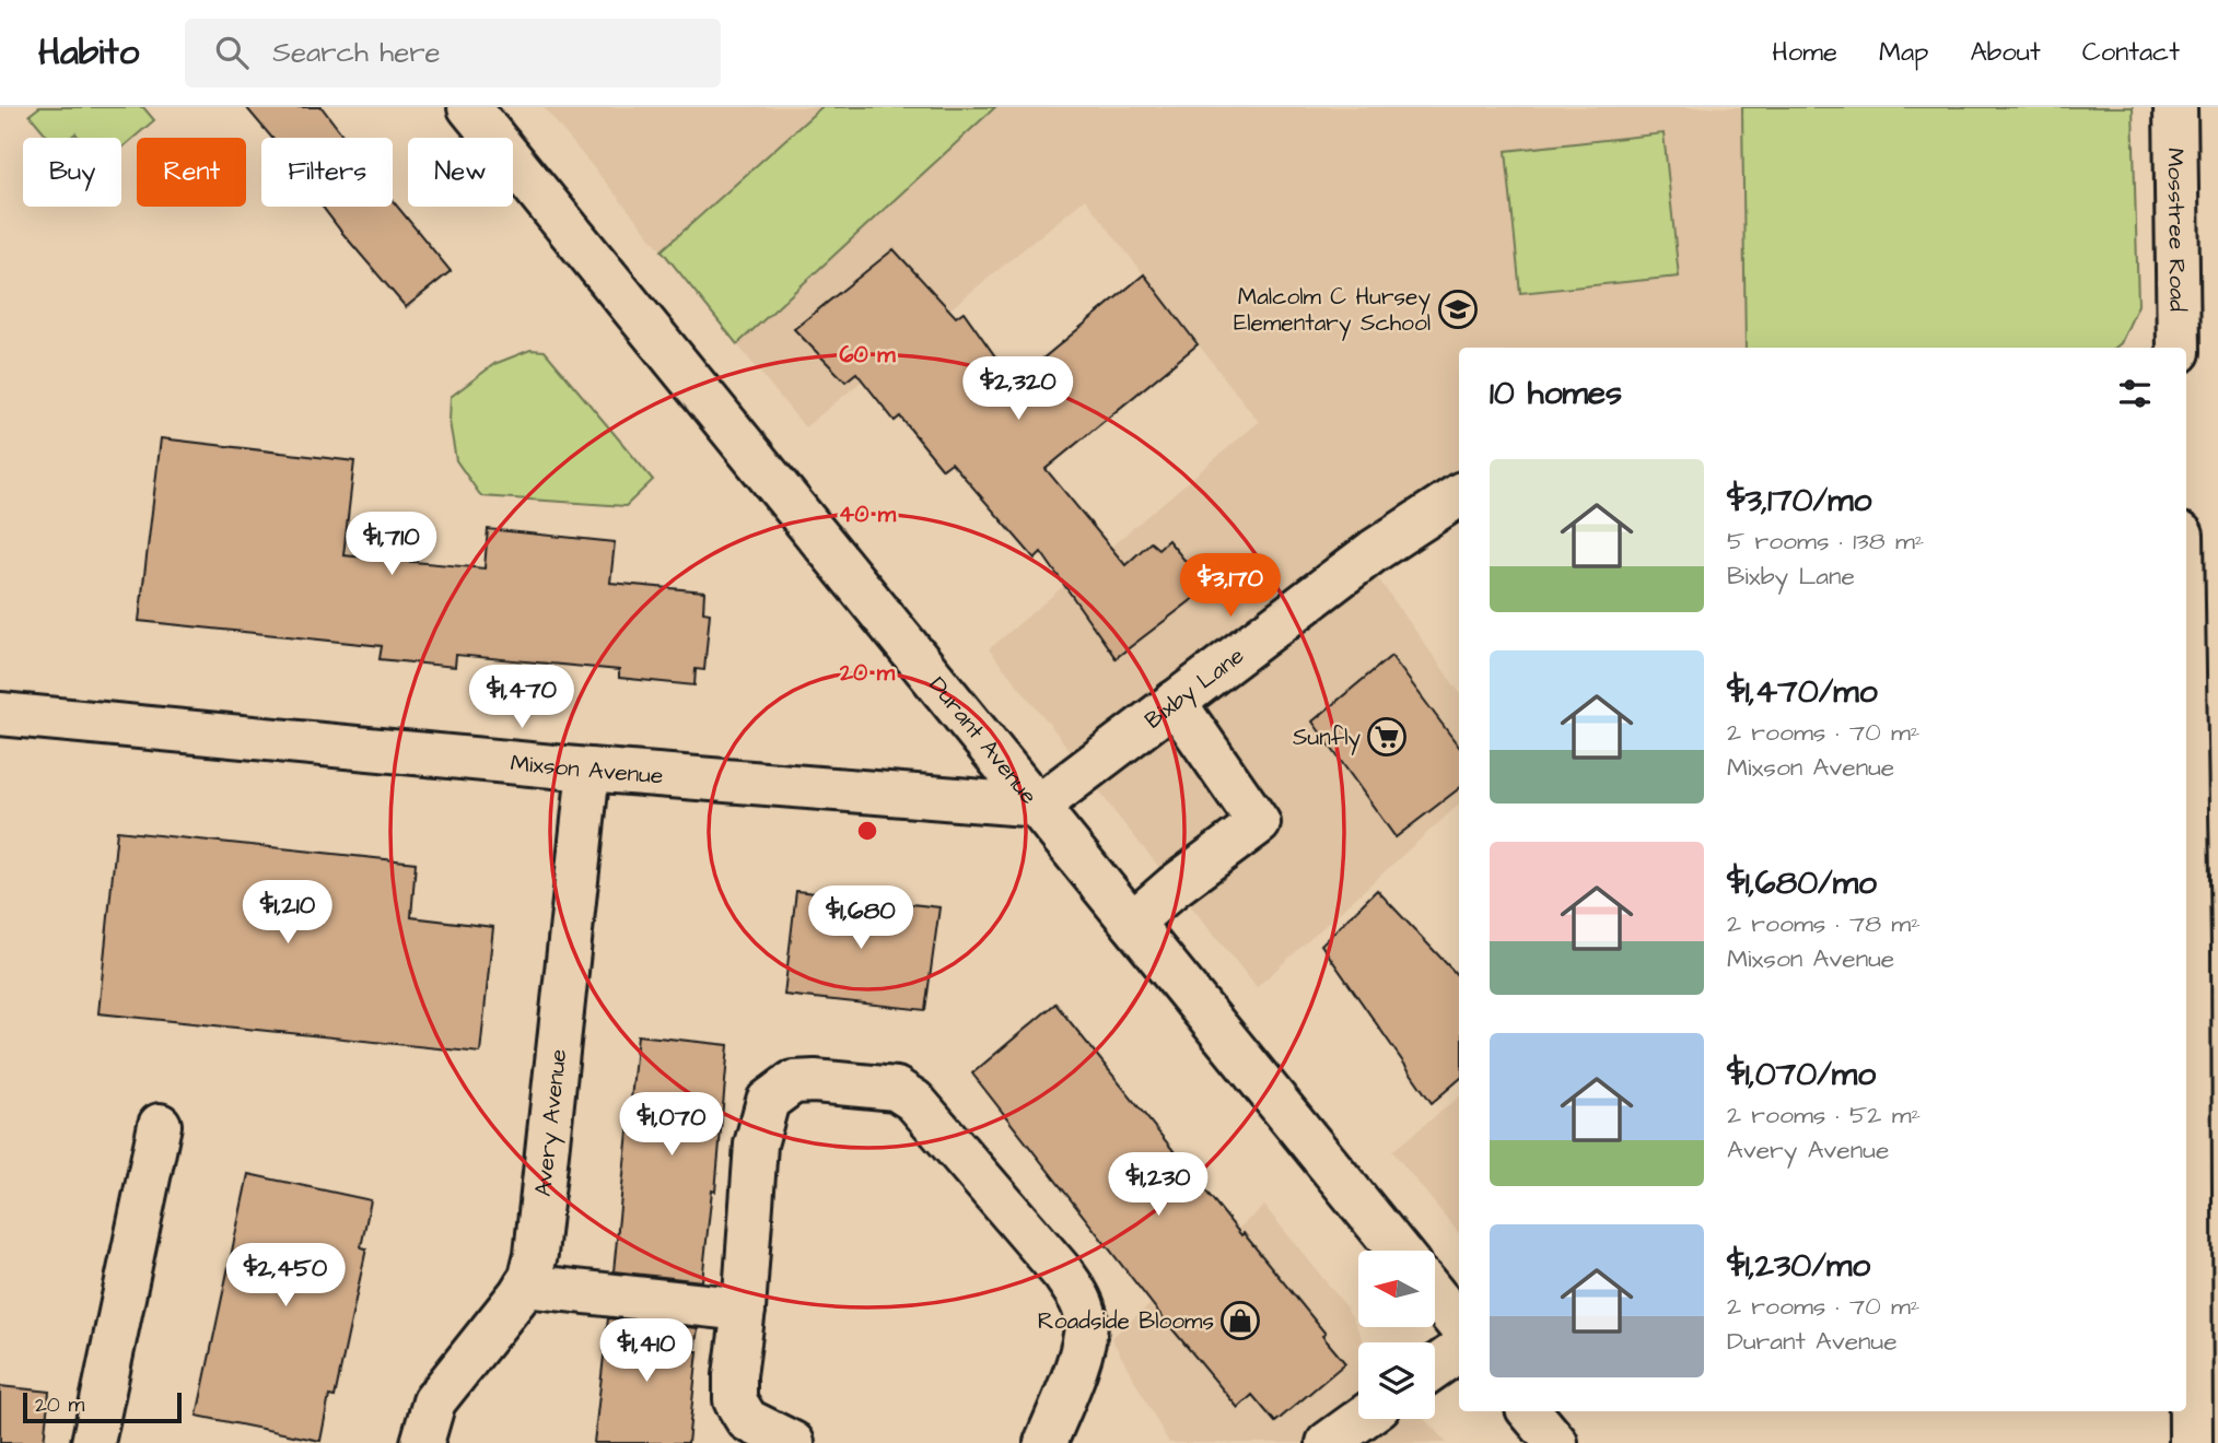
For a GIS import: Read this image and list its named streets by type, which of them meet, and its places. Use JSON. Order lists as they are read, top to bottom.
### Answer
{
  "streets": {
    "street": [
      "Mosstree Road",
      "Bixby Lane",
      "Durant Avenue",
      "Mixson Avenue",
      "Avery Avenue"
    ]
  },
  "crossings": [
    ["Bixby Lane", "Durant Avenue"],
    ["Bixby Lane", "Mixson Avenue"],
    ["Durant Avenue", "Mixson Avenue"],
    ["Mixson Avenue", "Avery Avenue"]
  ],
  "places": {
    "school or university": ["Malcolm C Hursey Elementary School"],
    "supermarket": ["Sunfly"],
    "shop": ["Roadside Blooms"]
  },
  "scale_bar": "20 m",
  "north": "left",
  "page": {
    "header": "Habito",
    "search": "Search here",
    "nav": [
      "Home",
      "Map",
      "About",
      "Contact"
    ],
    "chip": [
      "Buy",
      "Rent",
      "Filters",
      "New"
    ],
    "heading": "10 homes",
    "price": [
      "$2,320",
      "$1,710",
      "$3,170",
      "$1,470",
      "$1,210",
      "$1,680",
      "$1,070",
      "$1,230",
      "$2,450",
      "$1,410"
    ],
    "list": [
      {
        "name": "$3,170/mo",
        "note": "5 rooms · 138 m² · Bixby Lane"
      },
      {
        "name": "$1,470/mo",
        "note": "2 rooms · 70 m² · Mixson Avenue"
      },
      {
        "name": "$1,680/mo",
        "note": "2 rooms · 78 m² · Mixson Avenue"
      },
      {
        "name": "$1,070/mo",
        "note": "2 rooms · 52 m² · Avery Avenue"
      },
      {
        "name": "$1,230/mo",
        "note": "2 rooms · 70 m² · Durant Avenue"
      }
    ],
    "scale": "20 m"
  },
  "rings": ["60 m", "40 m", "20 m"]
}
